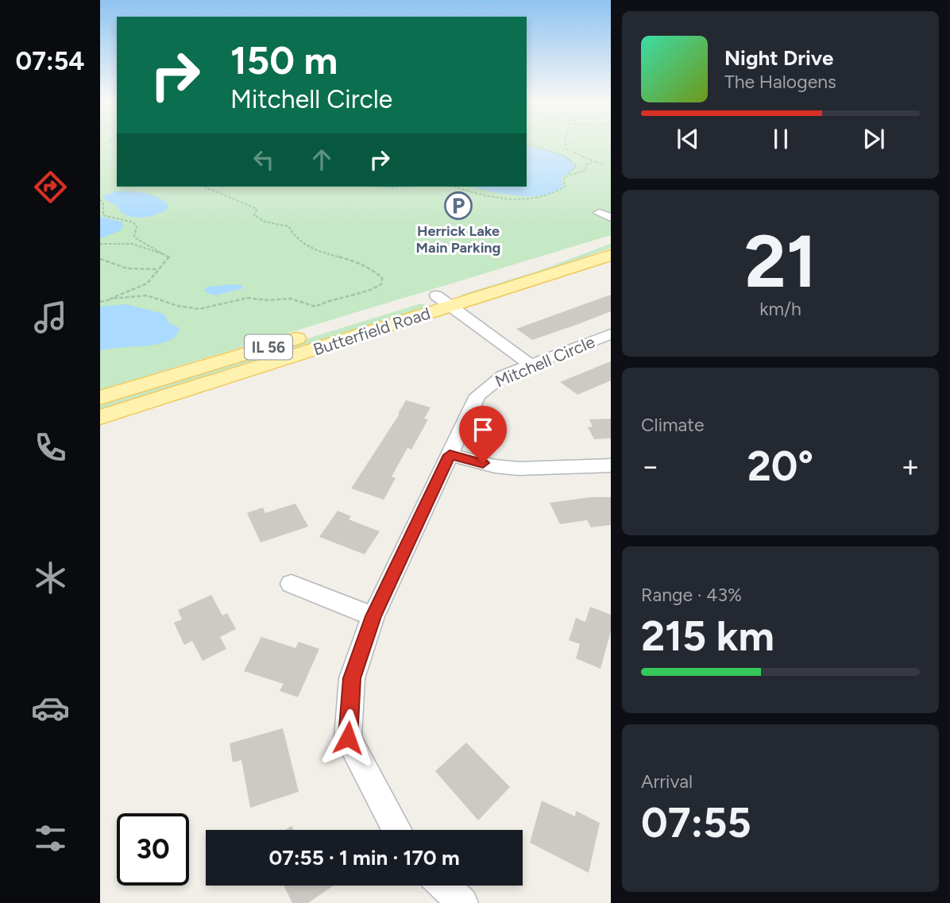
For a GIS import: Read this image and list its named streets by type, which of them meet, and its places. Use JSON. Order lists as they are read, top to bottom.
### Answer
{
  "streets": {
    "main road": ["Butterfield Road", "IL 56"],
    "street": ["Mitchell Circle"]
  },
  "places": {
    "parking": ["Herrick Lake Main Parking"]
  },
  "page": {
    "tabs": "07:54",
    "turn": ["150 m", "Mitchell Circle"],
    "song": ["Night Drive", "The Halogens"],
    "tile": [
      ["21", "km/h"],
      "Climate",
      ["Range · 43%", "215 km"],
      ["Arrival", "07:55"]
    ],
    "heat": ["−", "20°", "+"],
    "limit": "30",
    "trip": "07:55 · 1 min · 170 m"
  }
}
